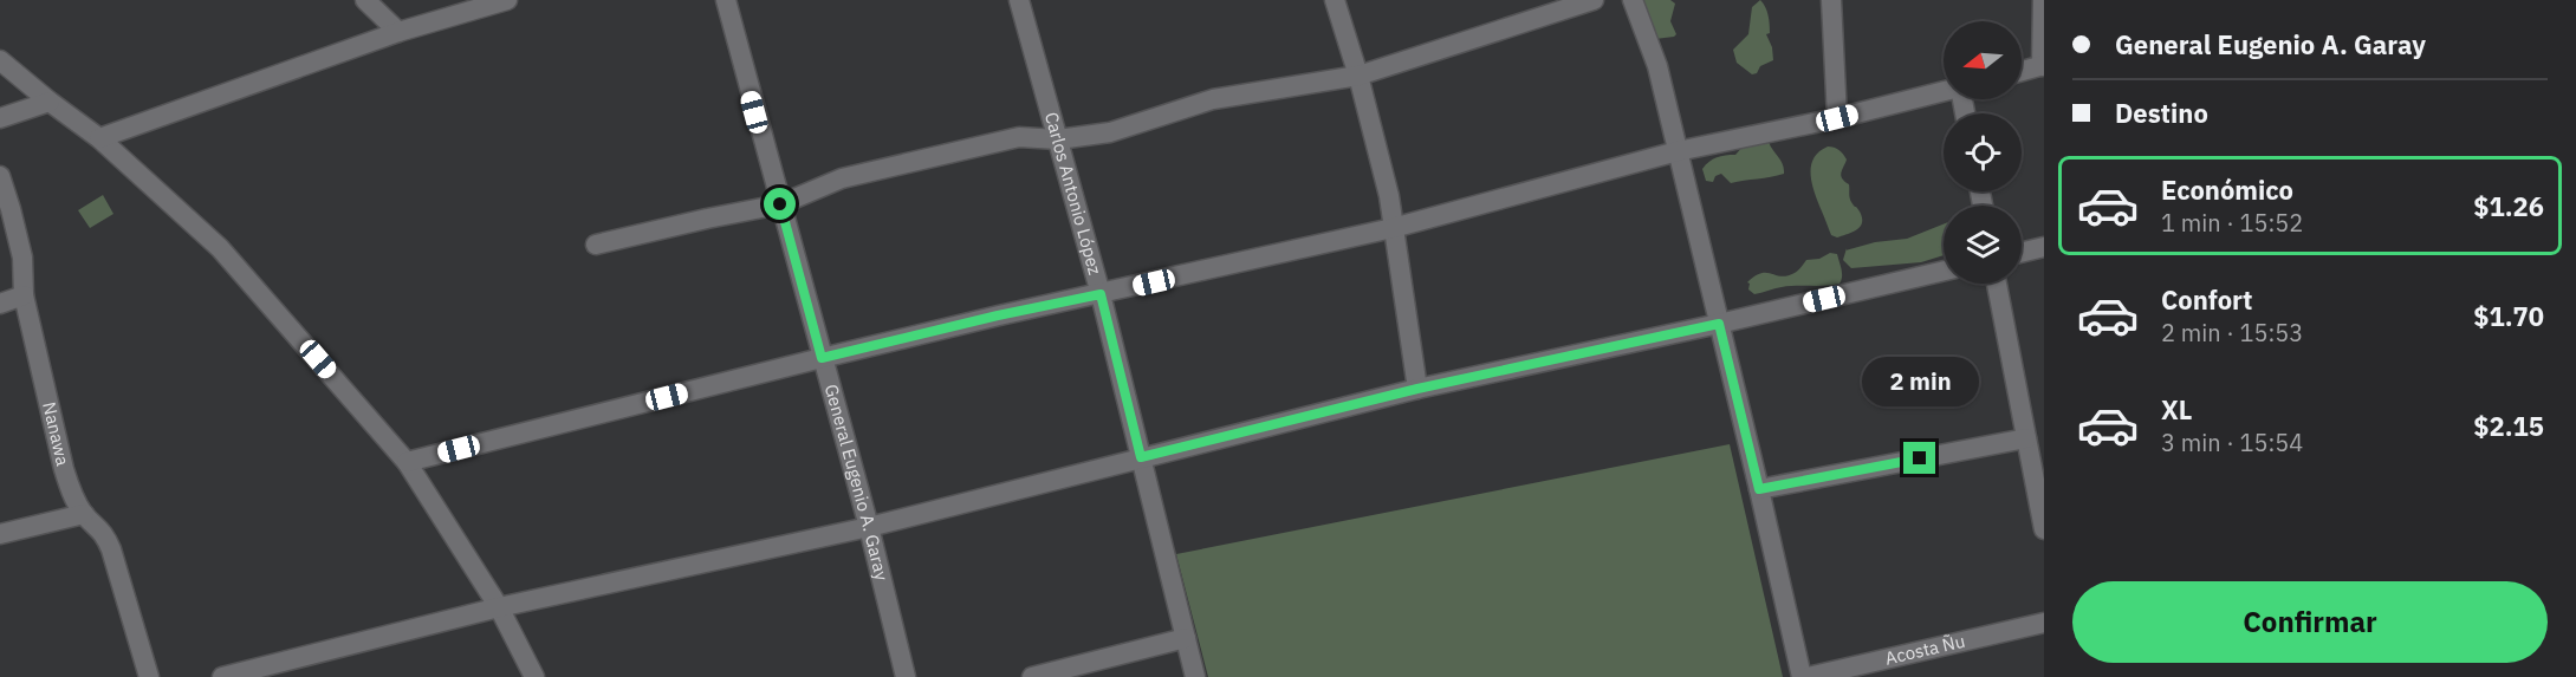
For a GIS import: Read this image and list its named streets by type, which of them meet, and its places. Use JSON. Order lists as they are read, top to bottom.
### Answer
{
  "streets": {
    "street": [
      "Carlos Antonio López",
      "Nanawa",
      "General Eugenio A. Garay",
      "Acosta Ñu"
    ]
  },
  "north": "left",
  "page": {
    "banner": ["General Eugenio A. Garay", "Destino"],
    "list": [
      {
        "name": "Económico",
        "note": "1 min · 15:52",
        "value": "$1.26"
      },
      {
        "name": "Confort",
        "note": "2 min · 15:53",
        "value": "$1.70"
      },
      {
        "name": "XL",
        "note": "3 min · 15:54",
        "value": "$2.15"
      }
    ],
    "bubble": "2 min",
    "buttons": "Confirmar"
  }
}
